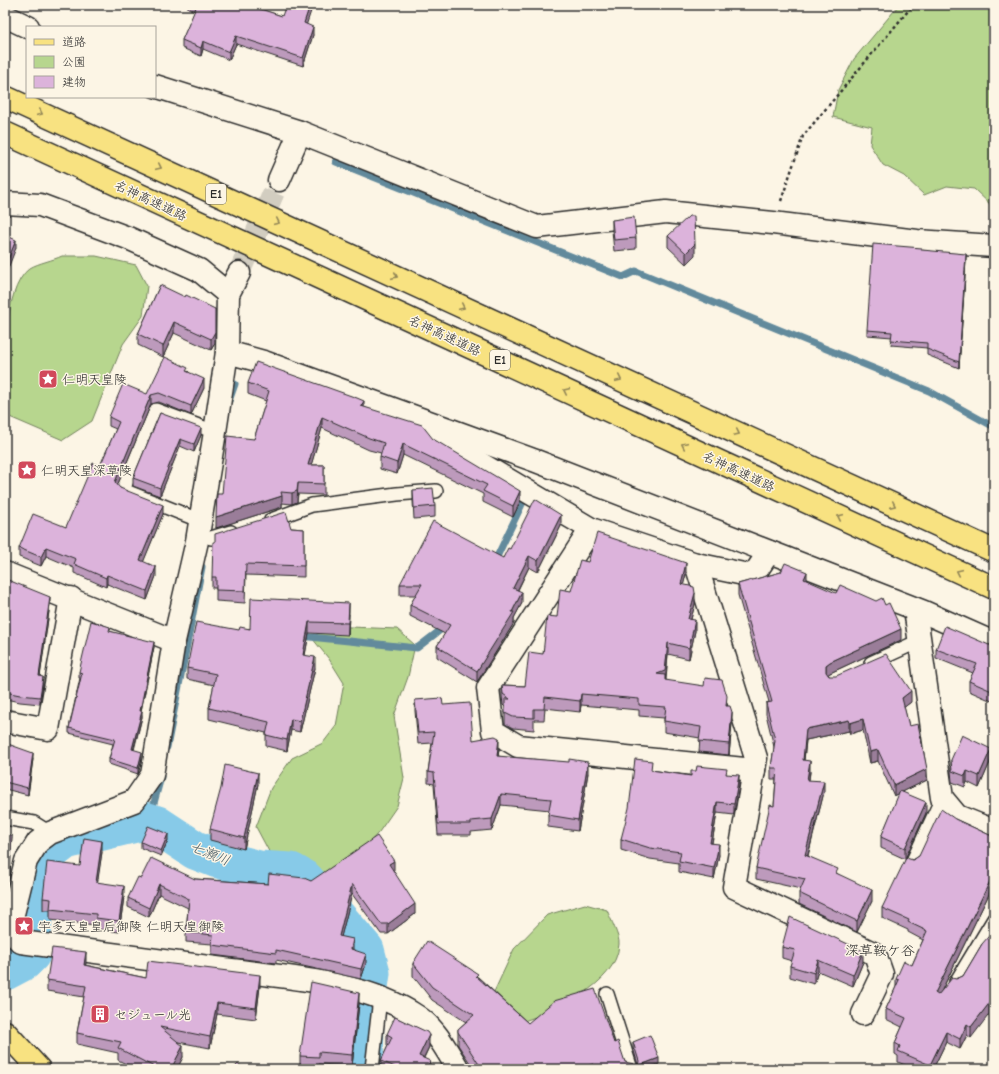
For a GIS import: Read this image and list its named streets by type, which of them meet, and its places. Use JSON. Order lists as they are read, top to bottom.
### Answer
{
  "streets": {
    "main road": ["E1", "名神高速道路"]
  },
  "districts": ["深草鞍ケ谷"],
  "water": ["七瀬川"],
  "places": {
    "place": ["仁明天皇陵", "仁明天皇深草陵", "宇多天皇皇后御陵 仁明天皇御陵"],
    "building": ["セジュール光"]
  },
  "legend": ["道路", "公園", "建物"]
}
